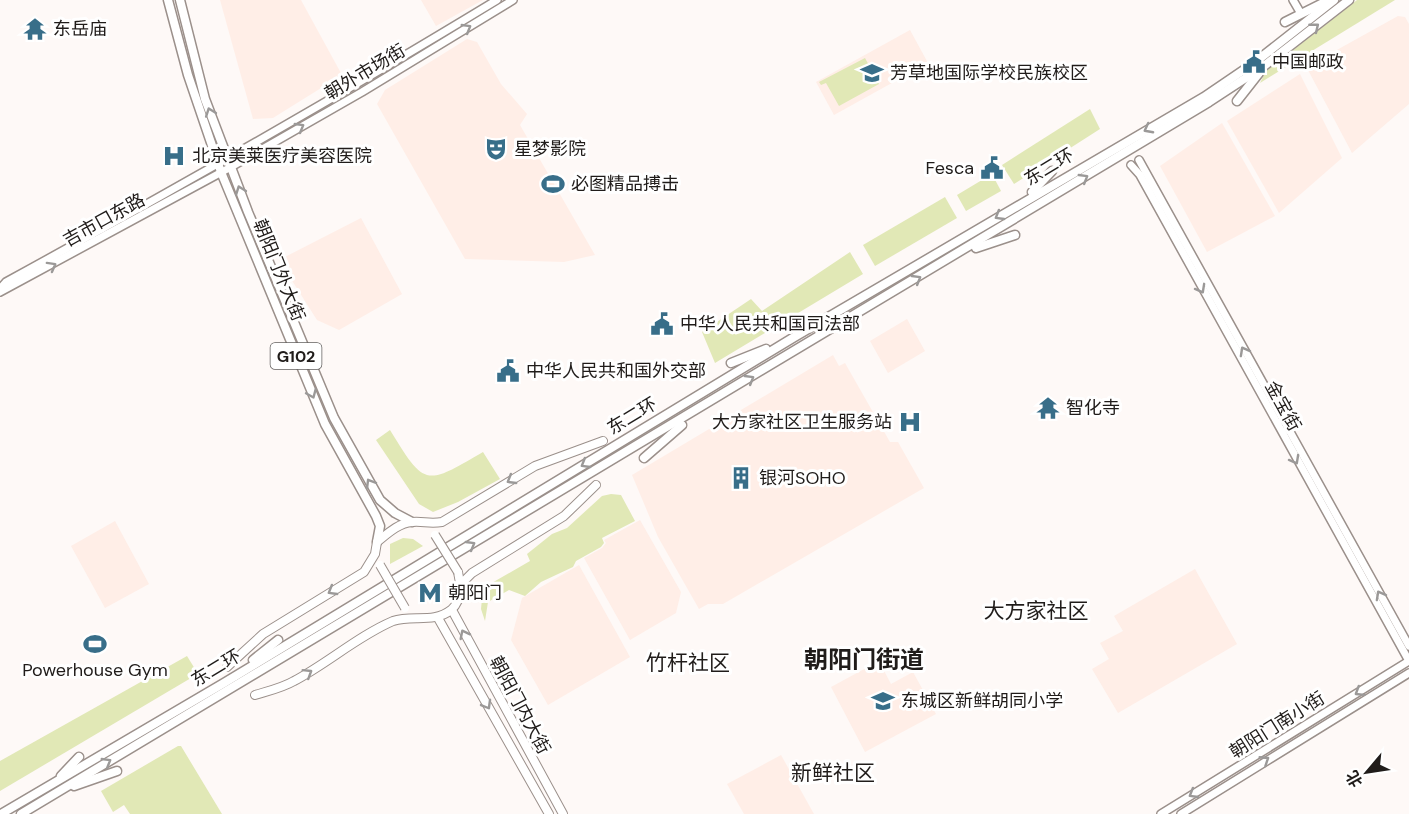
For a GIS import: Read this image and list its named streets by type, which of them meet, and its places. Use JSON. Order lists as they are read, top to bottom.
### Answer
{
  "streets": {
    "highway": ["东二环", "朝阳门外大街", "G102"],
    "main road": [
      "朝外市场街",
      "吉市口东路",
      "金宝街",
      "朝阳门内大街",
      "朝阳门南小街"
    ]
  },
  "crossings": [
    ["朝外市场街", "吉市口东路"],
    ["朝外市场街", "朝阳门外大街"],
    ["吉市口东路", "朝阳门外大街"],
    ["朝阳门外大街", "朝阳门内大街"],
    ["金宝街", "朝阳门南小街"]
  ],
  "districts": [
    "大方家社区",
    "朝阳门街道",
    "竹杆社区",
    "新鲜社区"
  ],
  "places": {
    "temple": ["东岳庙", "智化寺"],
    "public building": [
      "中国邮政",
      "Fesca",
      "中华人民共和国司法部",
      "中华人民共和国外交部"
    ],
    "school or university": ["芳草地国际学校民族校区", "东城区新鲜胡同小学"],
    "theatre": ["星梦影院"],
    "hospital": ["北京美莱医疗美容医院", "大方家社区卫生服务站"],
    "sports": ["必图精品搏击", "Powerhouse Gym"],
    "building": ["银河SOHO"],
    "metro station": ["朝阳门"]
  },
  "north": "bottom left"
}
